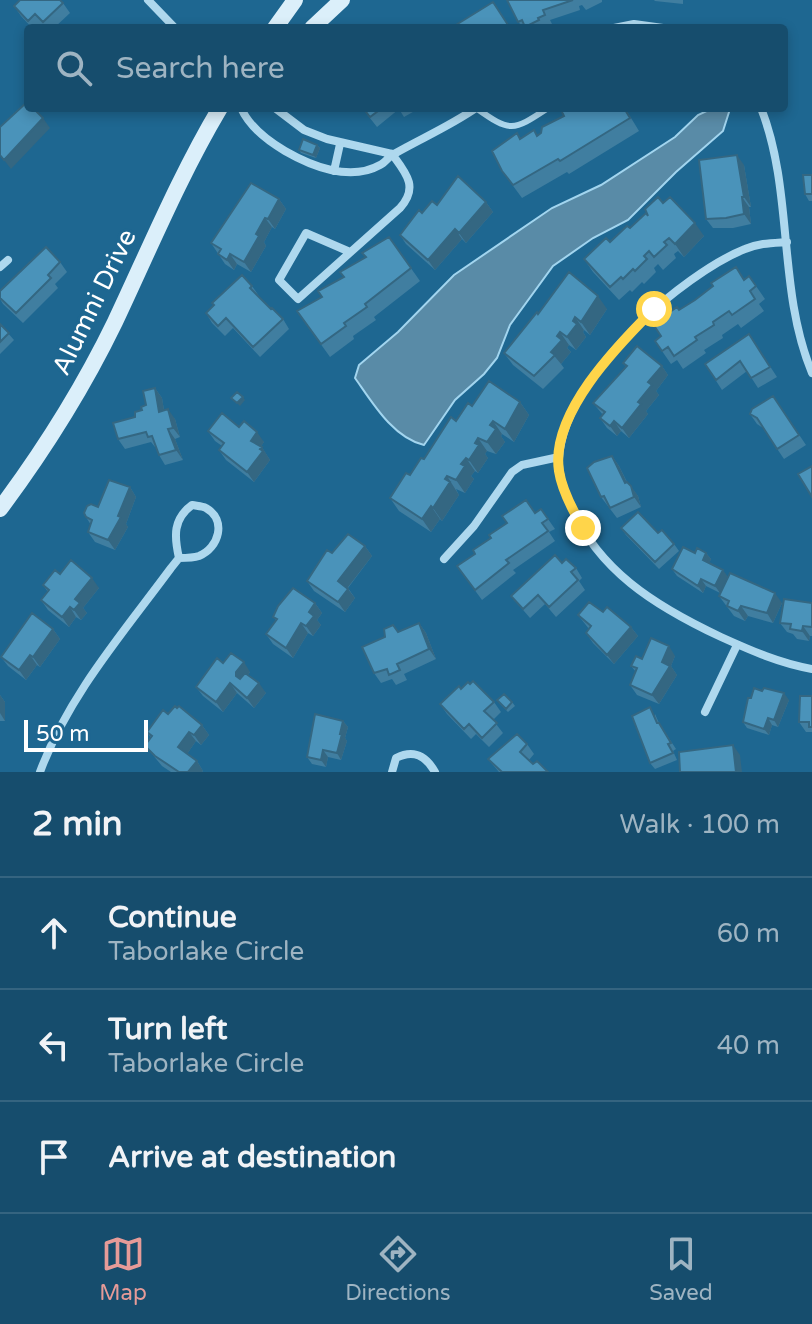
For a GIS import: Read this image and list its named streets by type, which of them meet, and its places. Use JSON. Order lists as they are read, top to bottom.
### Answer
{
  "streets": {
    "main road": ["Alumni Drive"]
  },
  "scale_bar": "50 m",
  "page": {
    "search": "Search here",
    "scale": "50 m",
    "heading": ["2 min", "Walk · 100 m"],
    "list": [
      ["Continue", "Taborlake Circle", "60 m"],
      ["Turn left", "Taborlake Circle", "40 m"],
      "Arrive at destination"
    ],
    "nav": ["Map", "Directions", "Saved"]
  }
}
